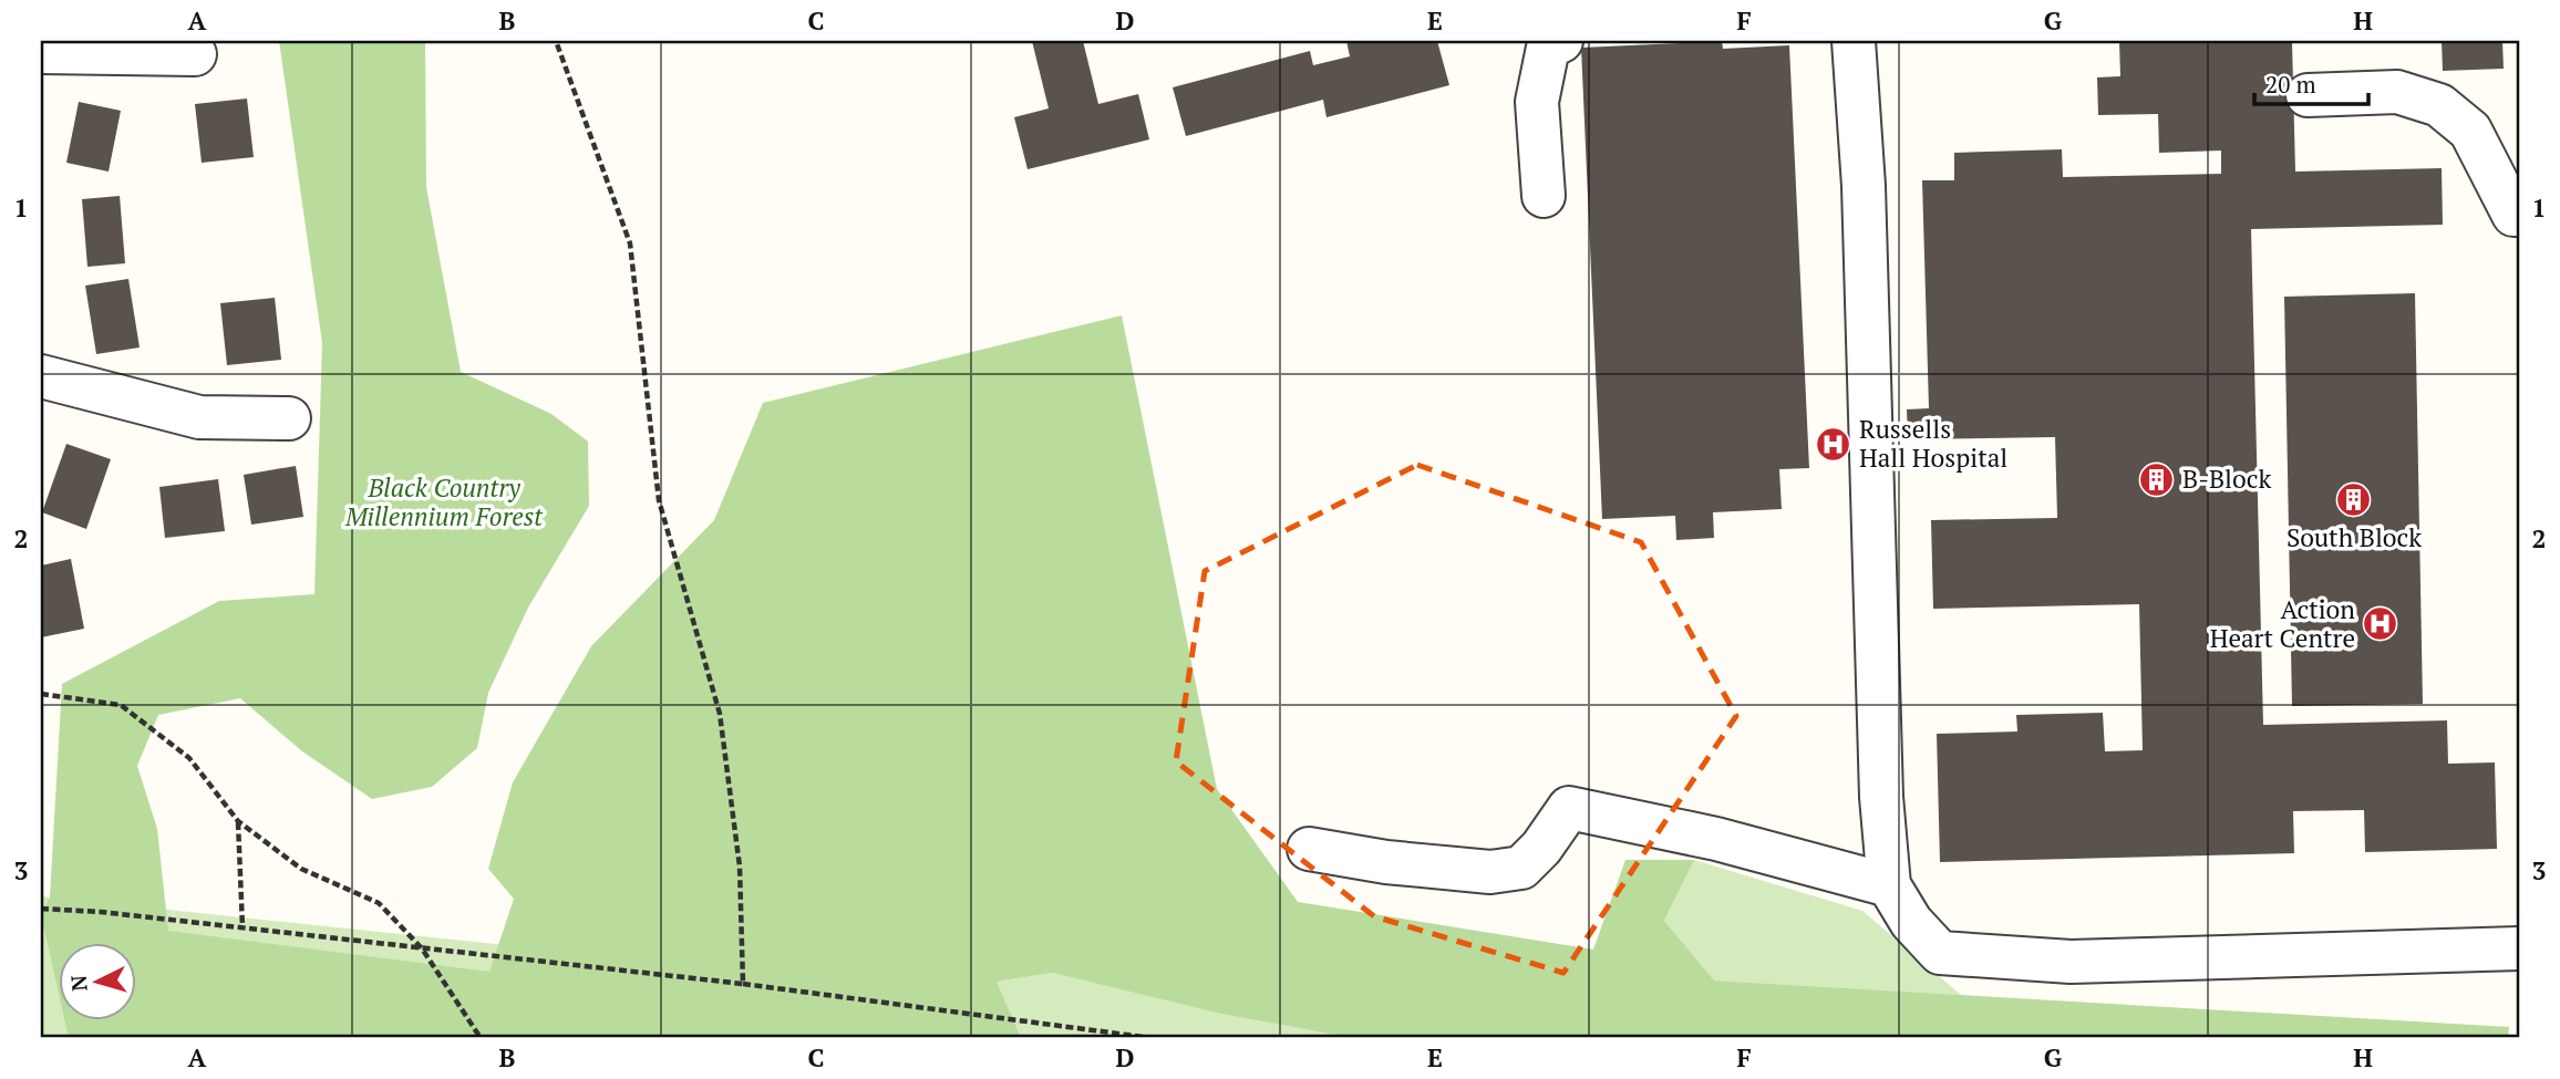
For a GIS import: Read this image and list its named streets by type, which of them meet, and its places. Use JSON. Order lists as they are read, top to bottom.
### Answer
{
  "parks": ["Black Country Millennium Forest"],
  "places": {
    "hospital": ["Russells Hall Hospital", "Action Heart Centre"],
    "building": ["B-Block", "South Block"]
  },
  "scale_bar": "20 m",
  "north": "left",
  "grid": {
    "columns": [
      "A",
      "B",
      "C",
      "D",
      "E",
      "F",
      "G",
      "H"
    ],
    "rows": ["1", "2", "3"]
  }
}
